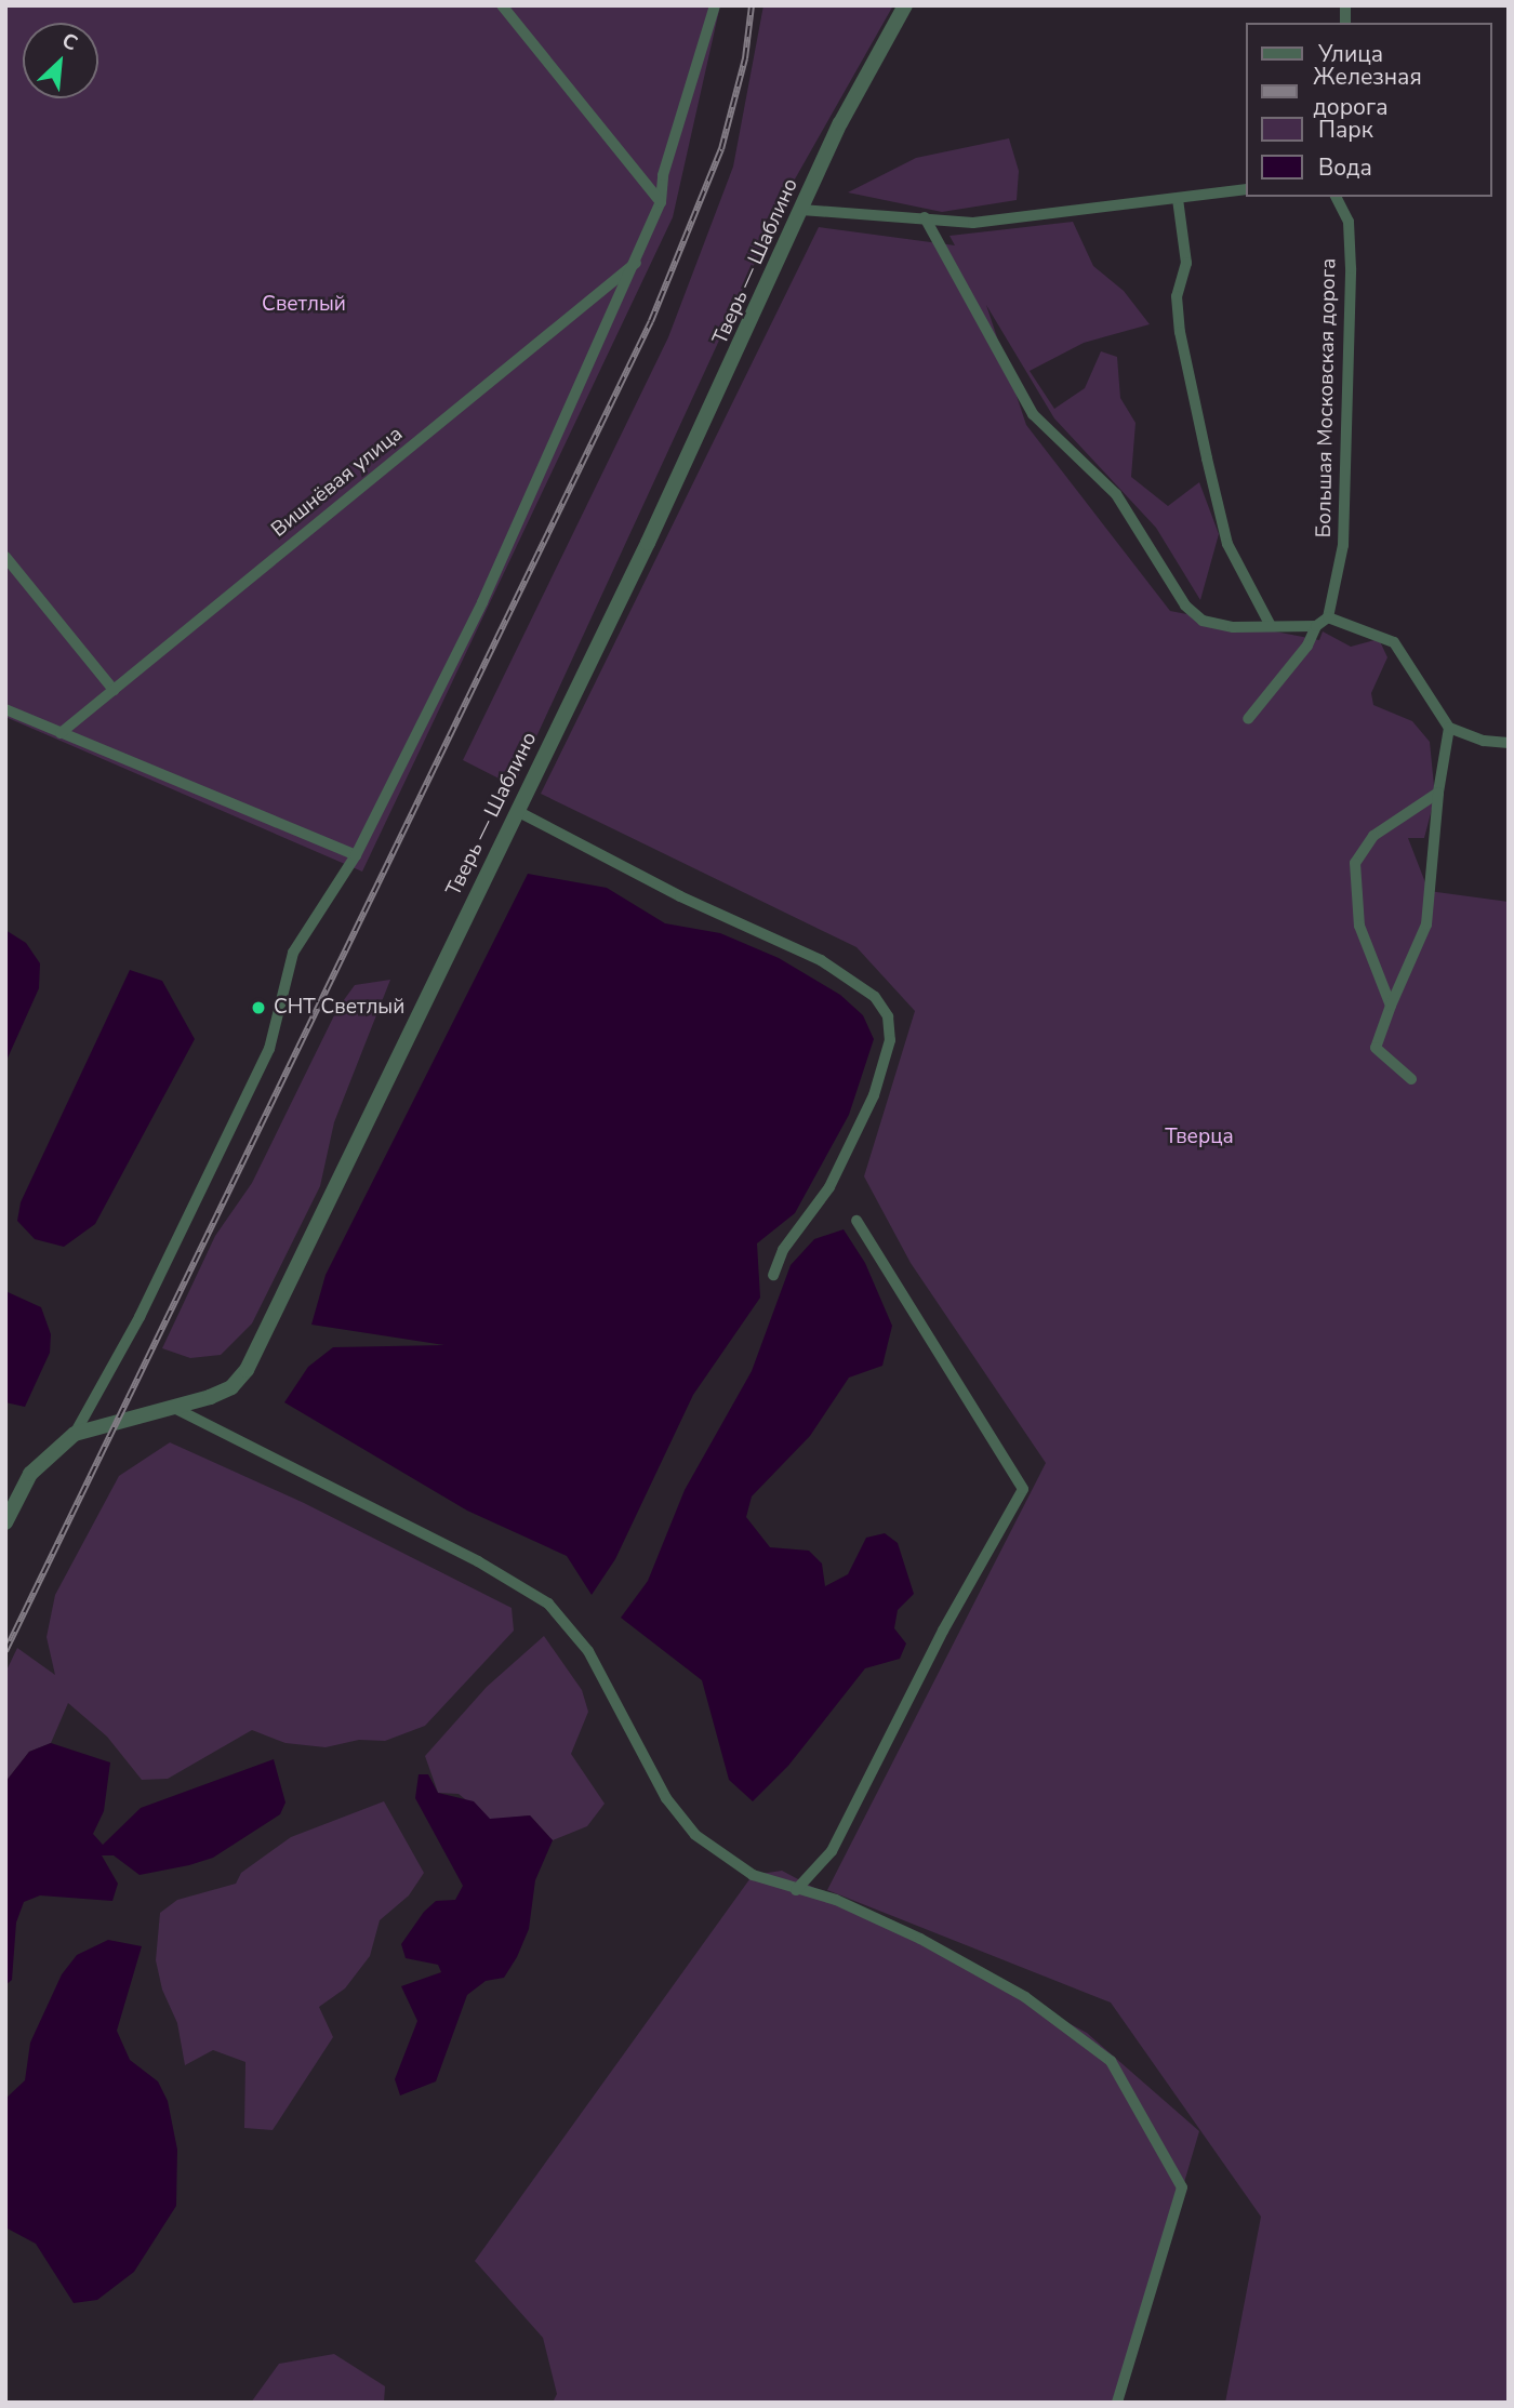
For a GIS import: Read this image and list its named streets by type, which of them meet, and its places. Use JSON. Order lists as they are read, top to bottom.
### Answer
{
  "streets": {
    "street": ["Тверь — Шаблино", "Большая Московская дорога", "Вишнёвая улица"]
  },
  "parks": ["Светлый", "Тверца"],
  "places": ["СНТ Светлый"],
  "legend": [
    "Улица",
    "Железная дорога",
    "Парк",
    "Вода"
  ],
  "north": "top right"
}
